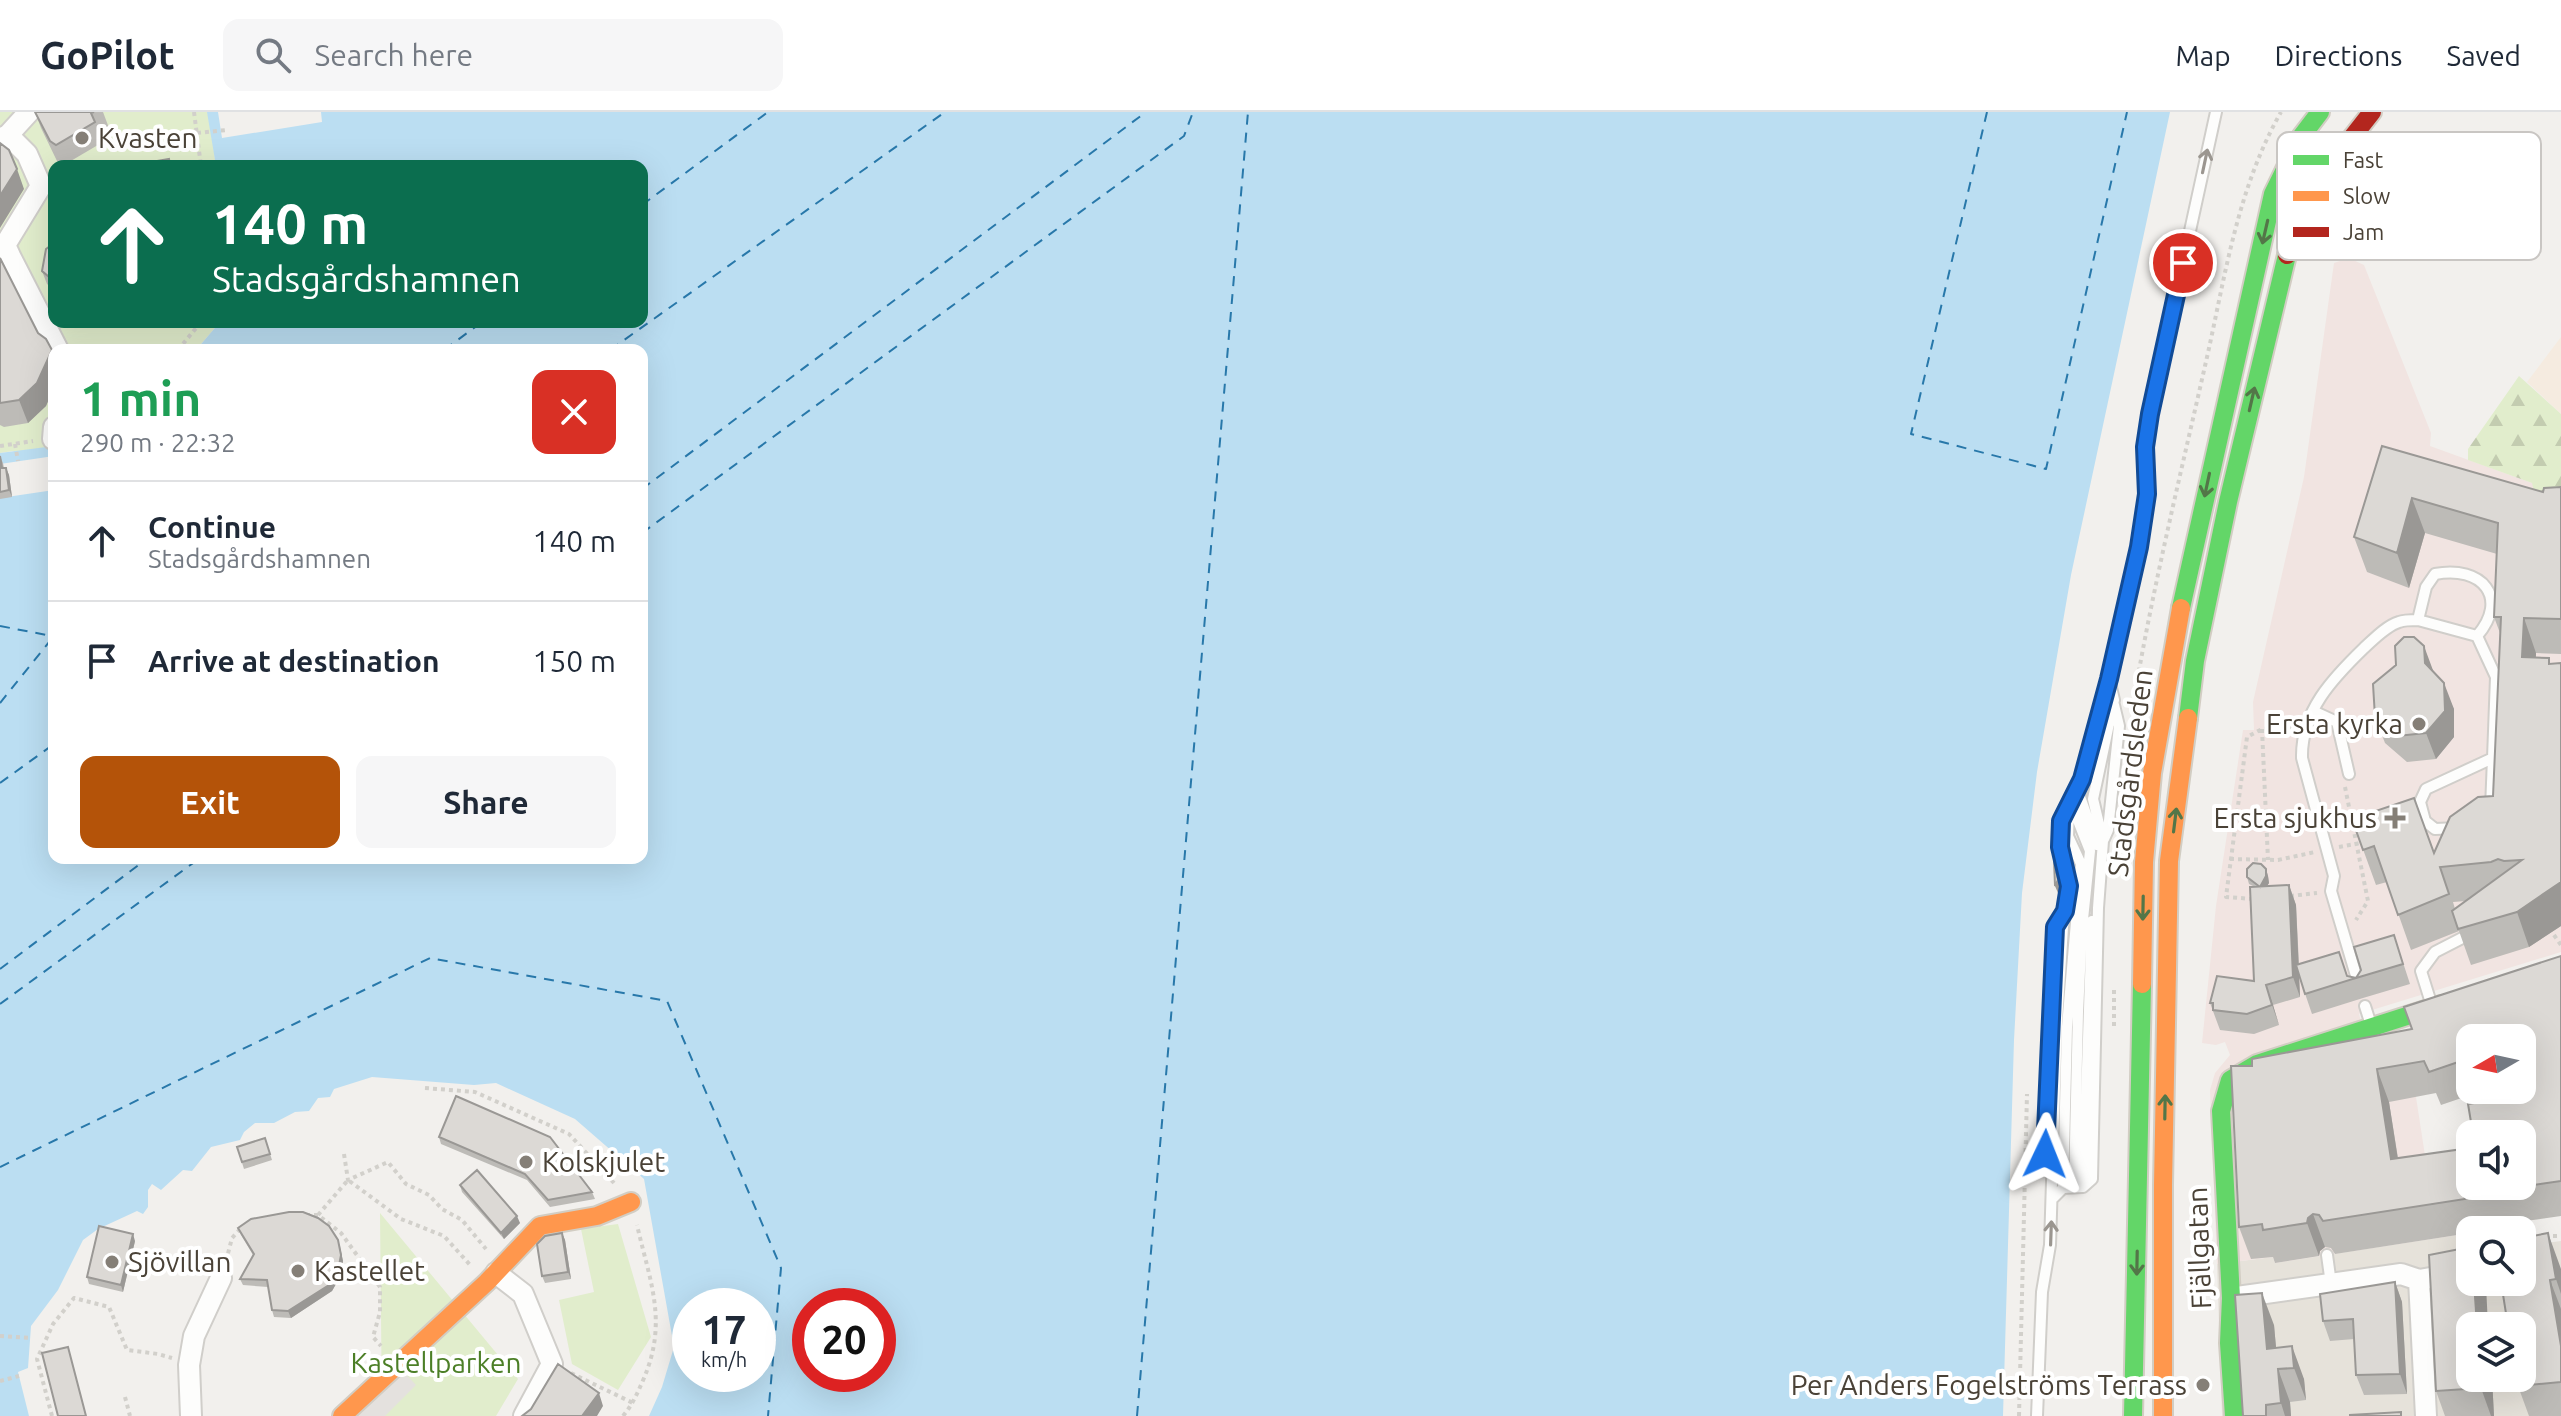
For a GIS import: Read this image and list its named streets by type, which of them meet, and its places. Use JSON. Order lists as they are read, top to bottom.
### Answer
{
  "streets": {
    "main road": ["Stadsgårdsleden", "Fjällgatan"]
  },
  "parks": ["Kastellparken"],
  "places": {
    "other": [
      "Kvasten",
      "Ersta kyrka",
      "Kolskjulet",
      "Sjövillan",
      "Kastellet",
      "Per Anders Fogelströms Terrass"
    ],
    "health": ["Ersta sjukhus"]
  },
  "legend": ["Fast", "Slow", "Jam"],
  "north": "left",
  "page": {
    "header": "GoPilot",
    "search": "Search here",
    "nav": ["Map", "Directions", "Saved"],
    "turn": ["140 m", "Stadsgårdshamnen"],
    "heading": ["1 min", "290 m · 22:32"],
    "list": [
      {
        "name": "Continue",
        "note": "Stadsgårdshamnen",
        "value": "140 m"
      },
      {
        "name": "Arrive at destination",
        "value": "150 m"
      }
    ],
    "buttons": ["Exit", "Share"],
    "speed": "17 km/h",
    "limit": "20"
  }
}
